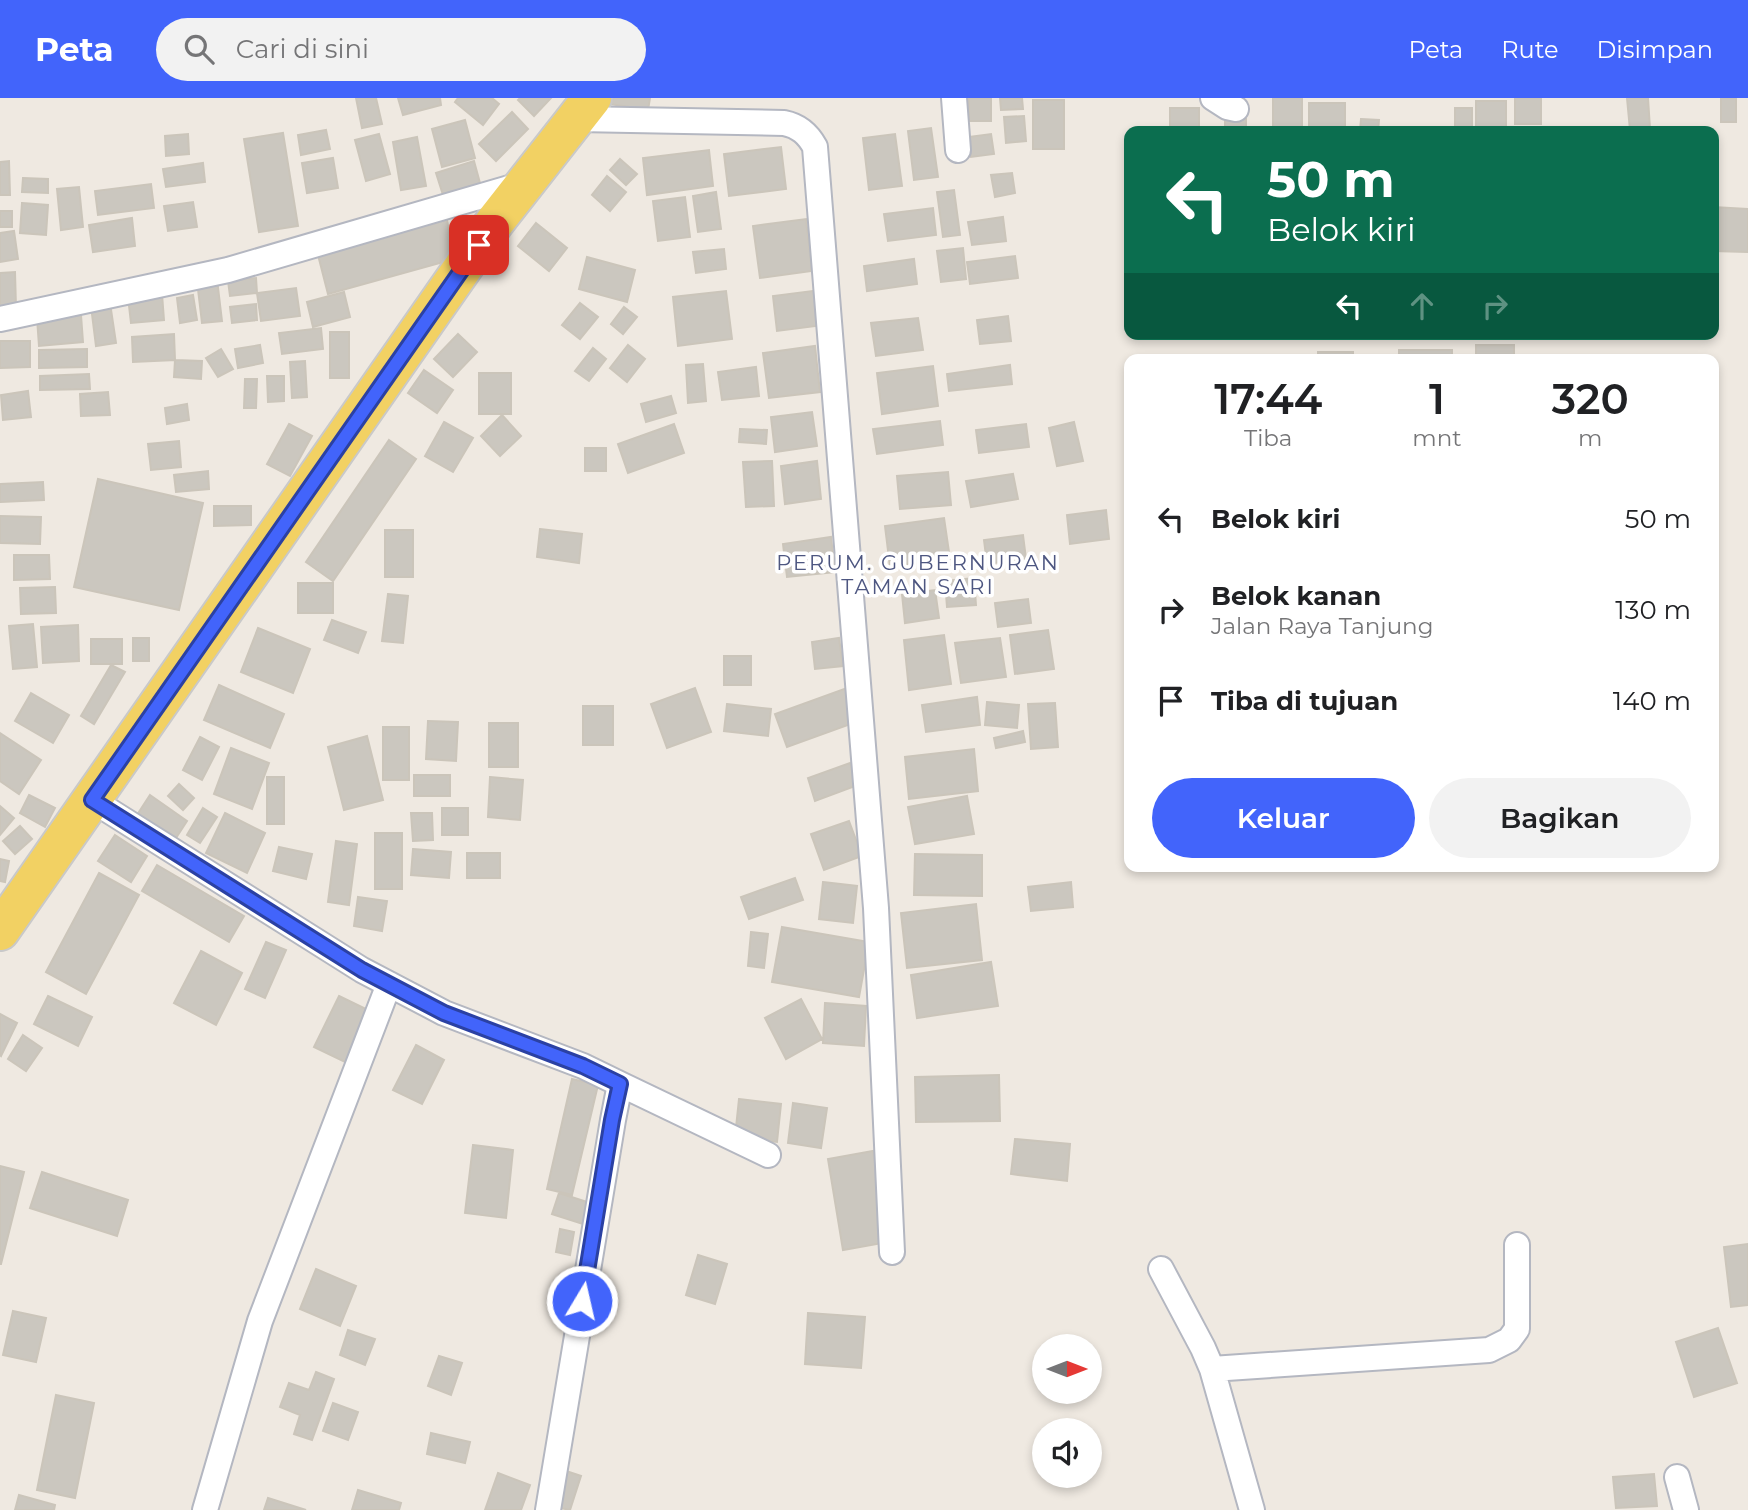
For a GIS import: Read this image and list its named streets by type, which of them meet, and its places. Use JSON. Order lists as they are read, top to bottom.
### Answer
{
  "districts": ["PERUM. GUBERNURAN TAMAN SARI"],
  "north": "right",
  "page": {
    "header": "Peta",
    "search": "Cari di sini",
    "nav": ["Peta", "Rute", "Disimpan"],
    "turn": ["50 m", "Belok kiri"],
    "eta": [
      "17:44",
      "Tiba",
      "1",
      "mnt",
      "320",
      "m"
    ],
    "list": [
      {
        "name": "Belok kiri",
        "value": "50 m"
      },
      {
        "name": "Belok kanan",
        "note": "Jalan Raya Tanjung",
        "value": "130 m"
      },
      {
        "name": "Tiba di tujuan",
        "value": "140 m"
      }
    ],
    "buttons": ["Keluar", "Bagikan"]
  }
}
